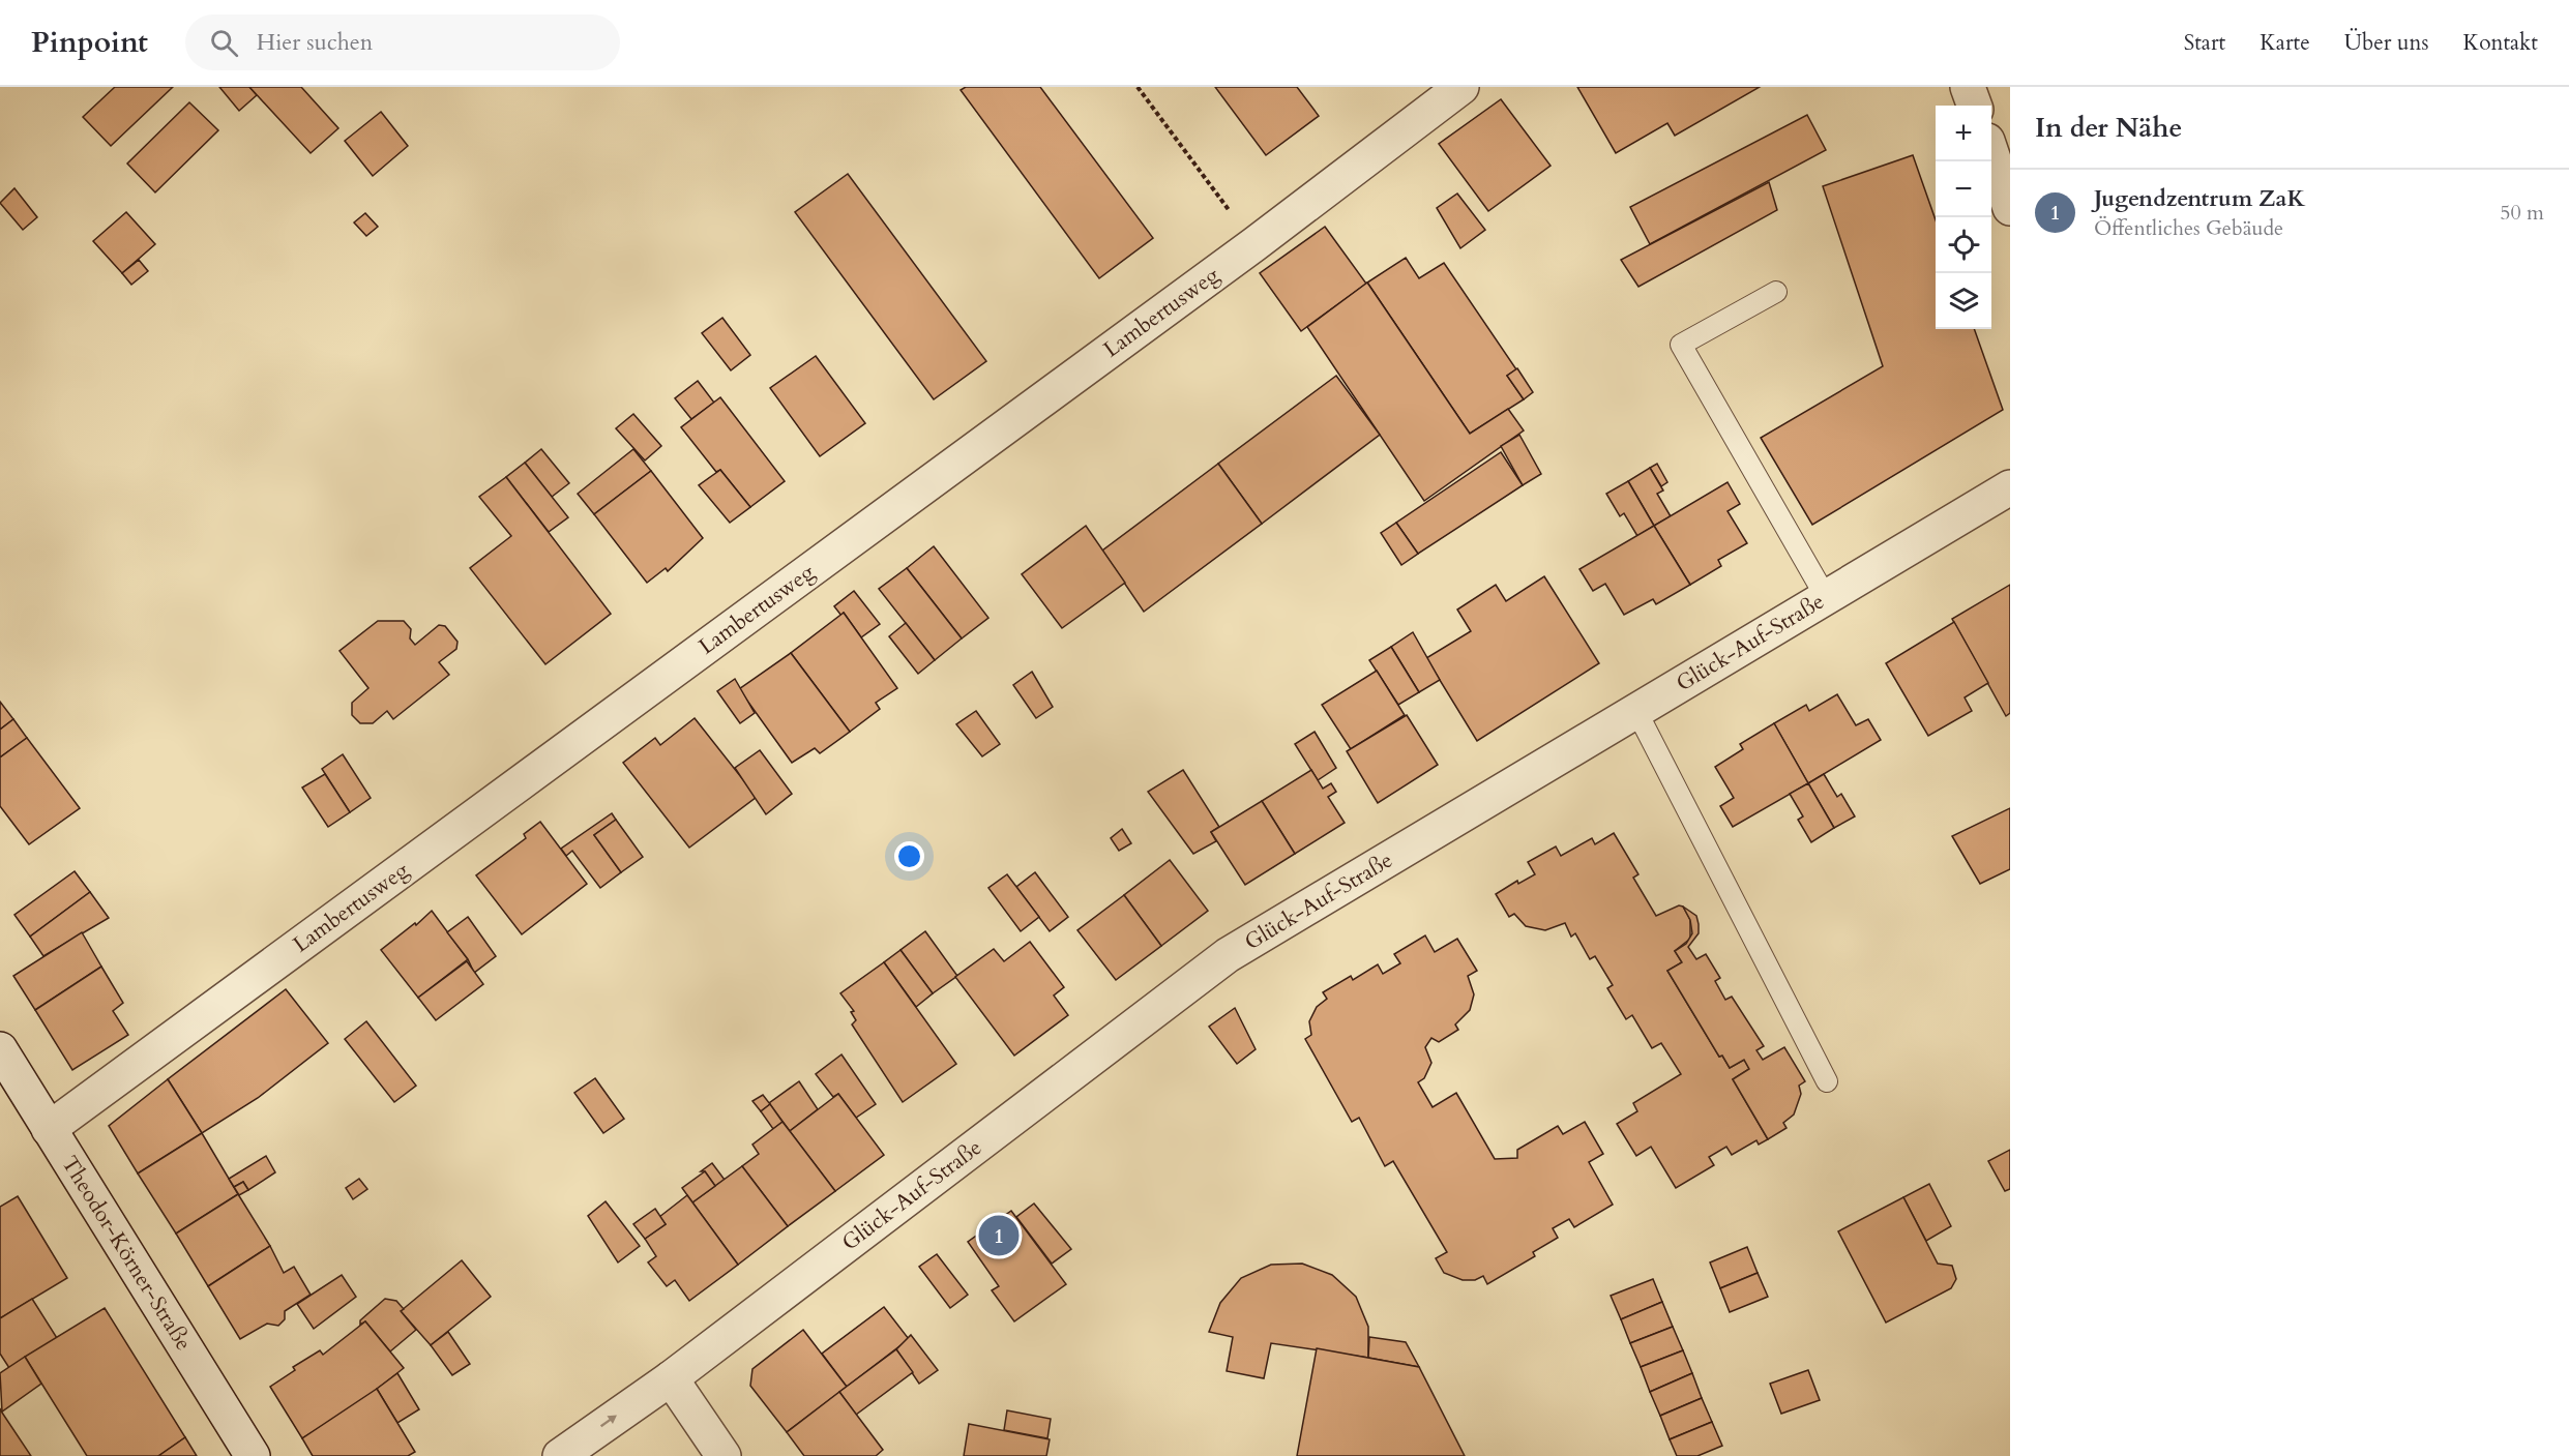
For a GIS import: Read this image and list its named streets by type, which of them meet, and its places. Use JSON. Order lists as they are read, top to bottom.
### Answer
{
  "streets": {
    "street": ["Lambertusweg", "Glück-Auf-Straße", "Theodor-Körner-Straße"]
  },
  "crossings": [
    ["Lambertusweg", "Theodor-Körner-Straße"]
  ],
  "page": {
    "header": "Pinpoint",
    "search": "Hier suchen",
    "nav": [
      "Start",
      "Karte",
      "Über uns",
      "Kontakt"
    ],
    "heading": "In der Nähe",
    "map_buttons": ["+", "−"],
    "list": [
      {
        "mark": "1",
        "name": "Jugendzentrum ZaK",
        "note": "Öffentliches Gebäude",
        "value": "50 m"
      }
    ],
    "pins": "1"
  }
}
